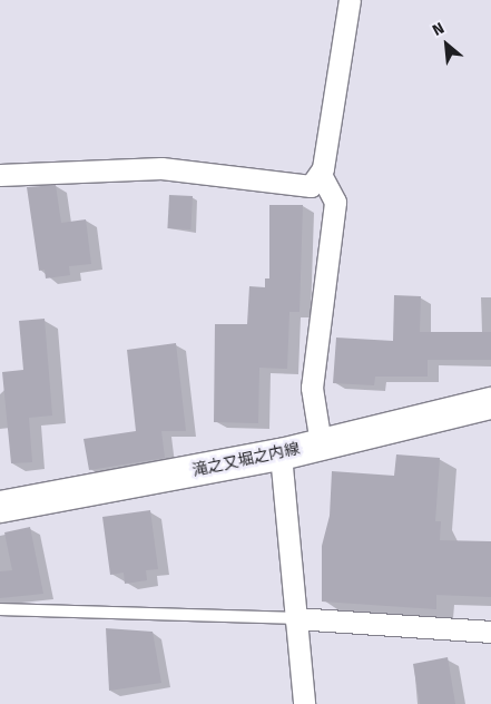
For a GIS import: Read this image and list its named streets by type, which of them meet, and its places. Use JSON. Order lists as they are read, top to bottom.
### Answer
{
  "streets": {
    "main road": ["滝之又堀之内線"]
  },
  "north": "top left"
}
